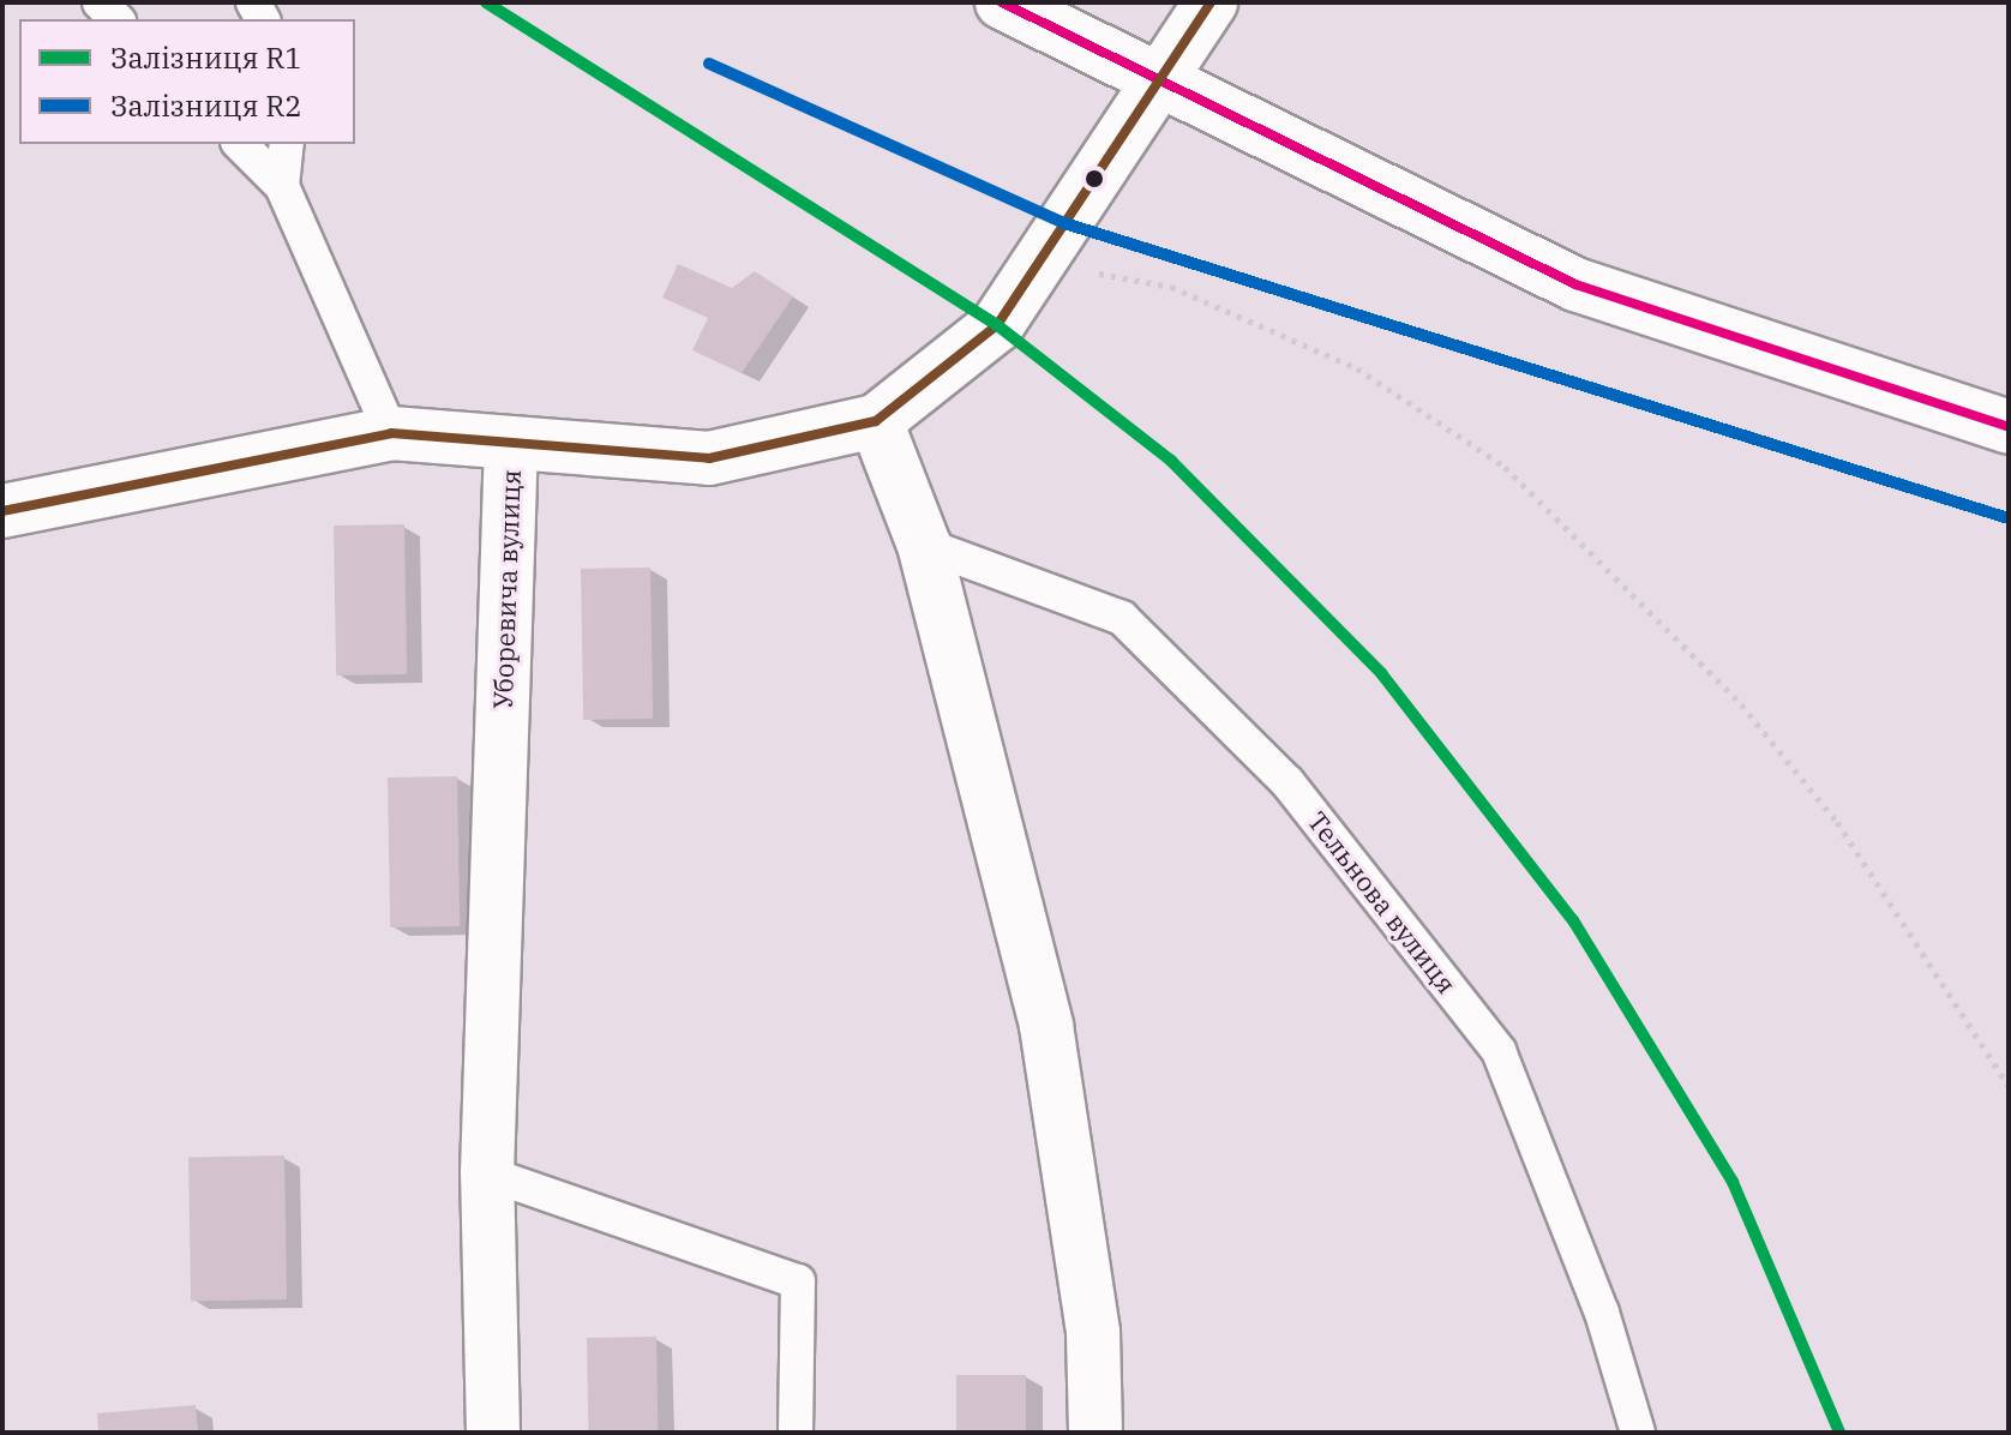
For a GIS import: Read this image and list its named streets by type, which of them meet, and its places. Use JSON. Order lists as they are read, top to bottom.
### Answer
{
  "streets": {
    "street": ["Уборевича вулиця"],
    "lane": ["Тельнова вулиця"]
  },
  "lines": ["rail line R1", "rail line R2"],
  "legend": ["Залізниця R1", "Залізниця R2"]
}
